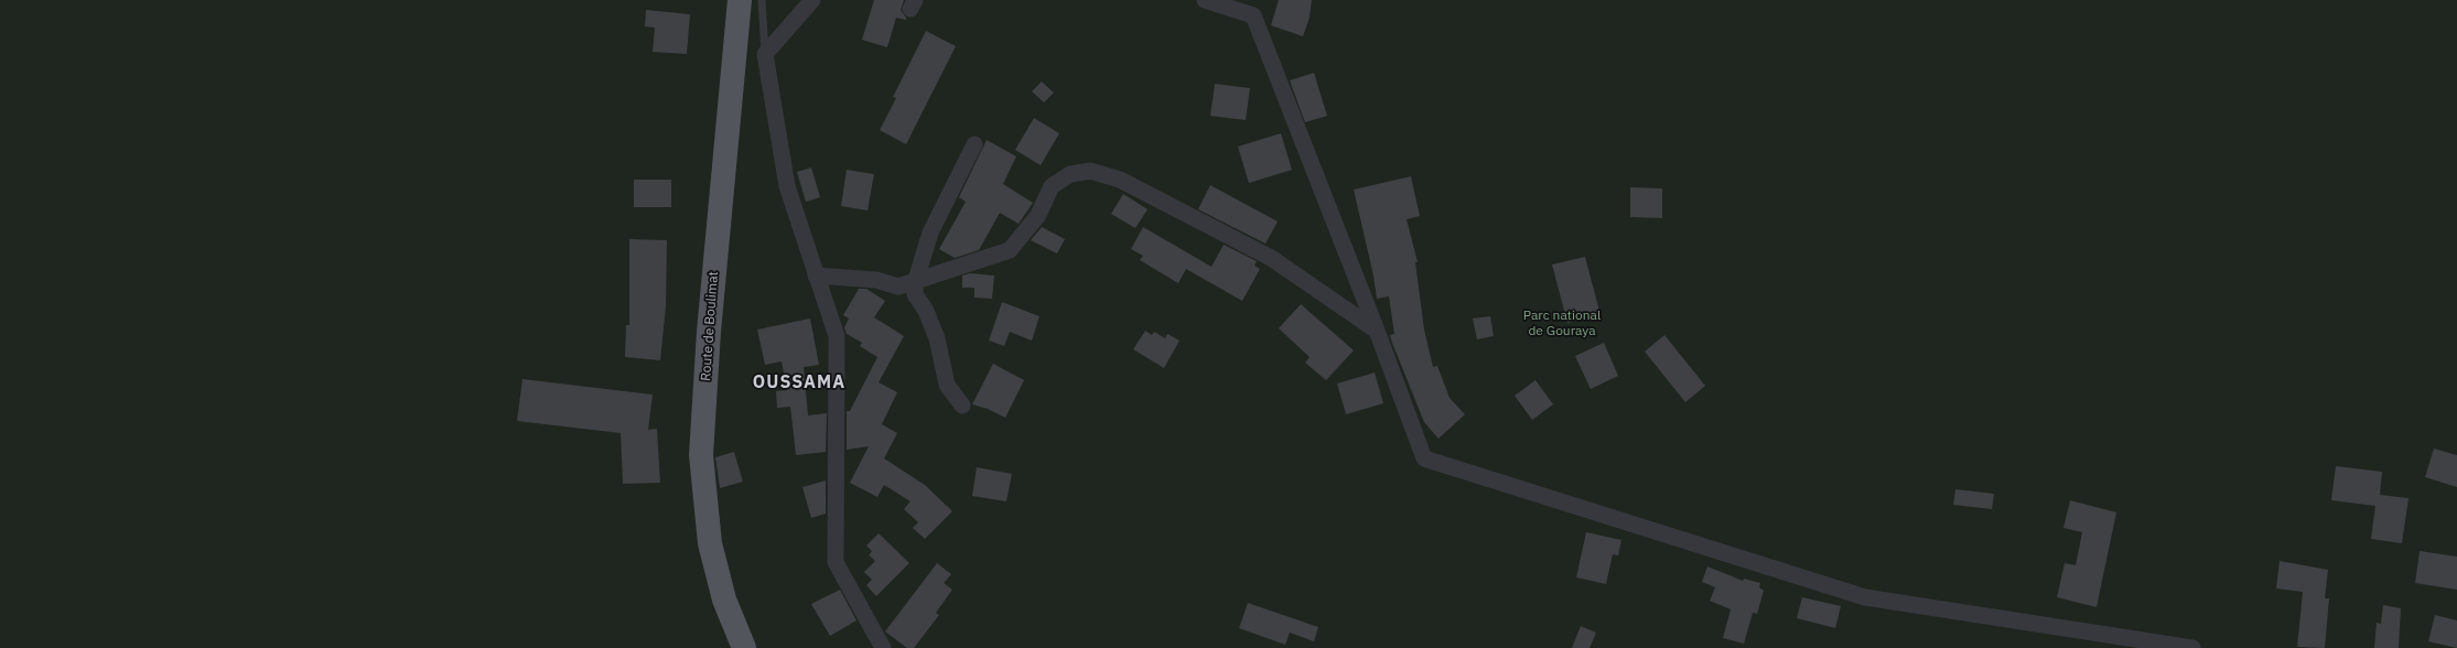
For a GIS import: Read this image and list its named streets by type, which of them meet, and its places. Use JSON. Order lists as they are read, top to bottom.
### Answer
{
  "streets": {
    "main road": ["Route de Boulimat"]
  },
  "districts": ["OUSSAMA"],
  "parks": ["Parc national de Gouraya"]
}
